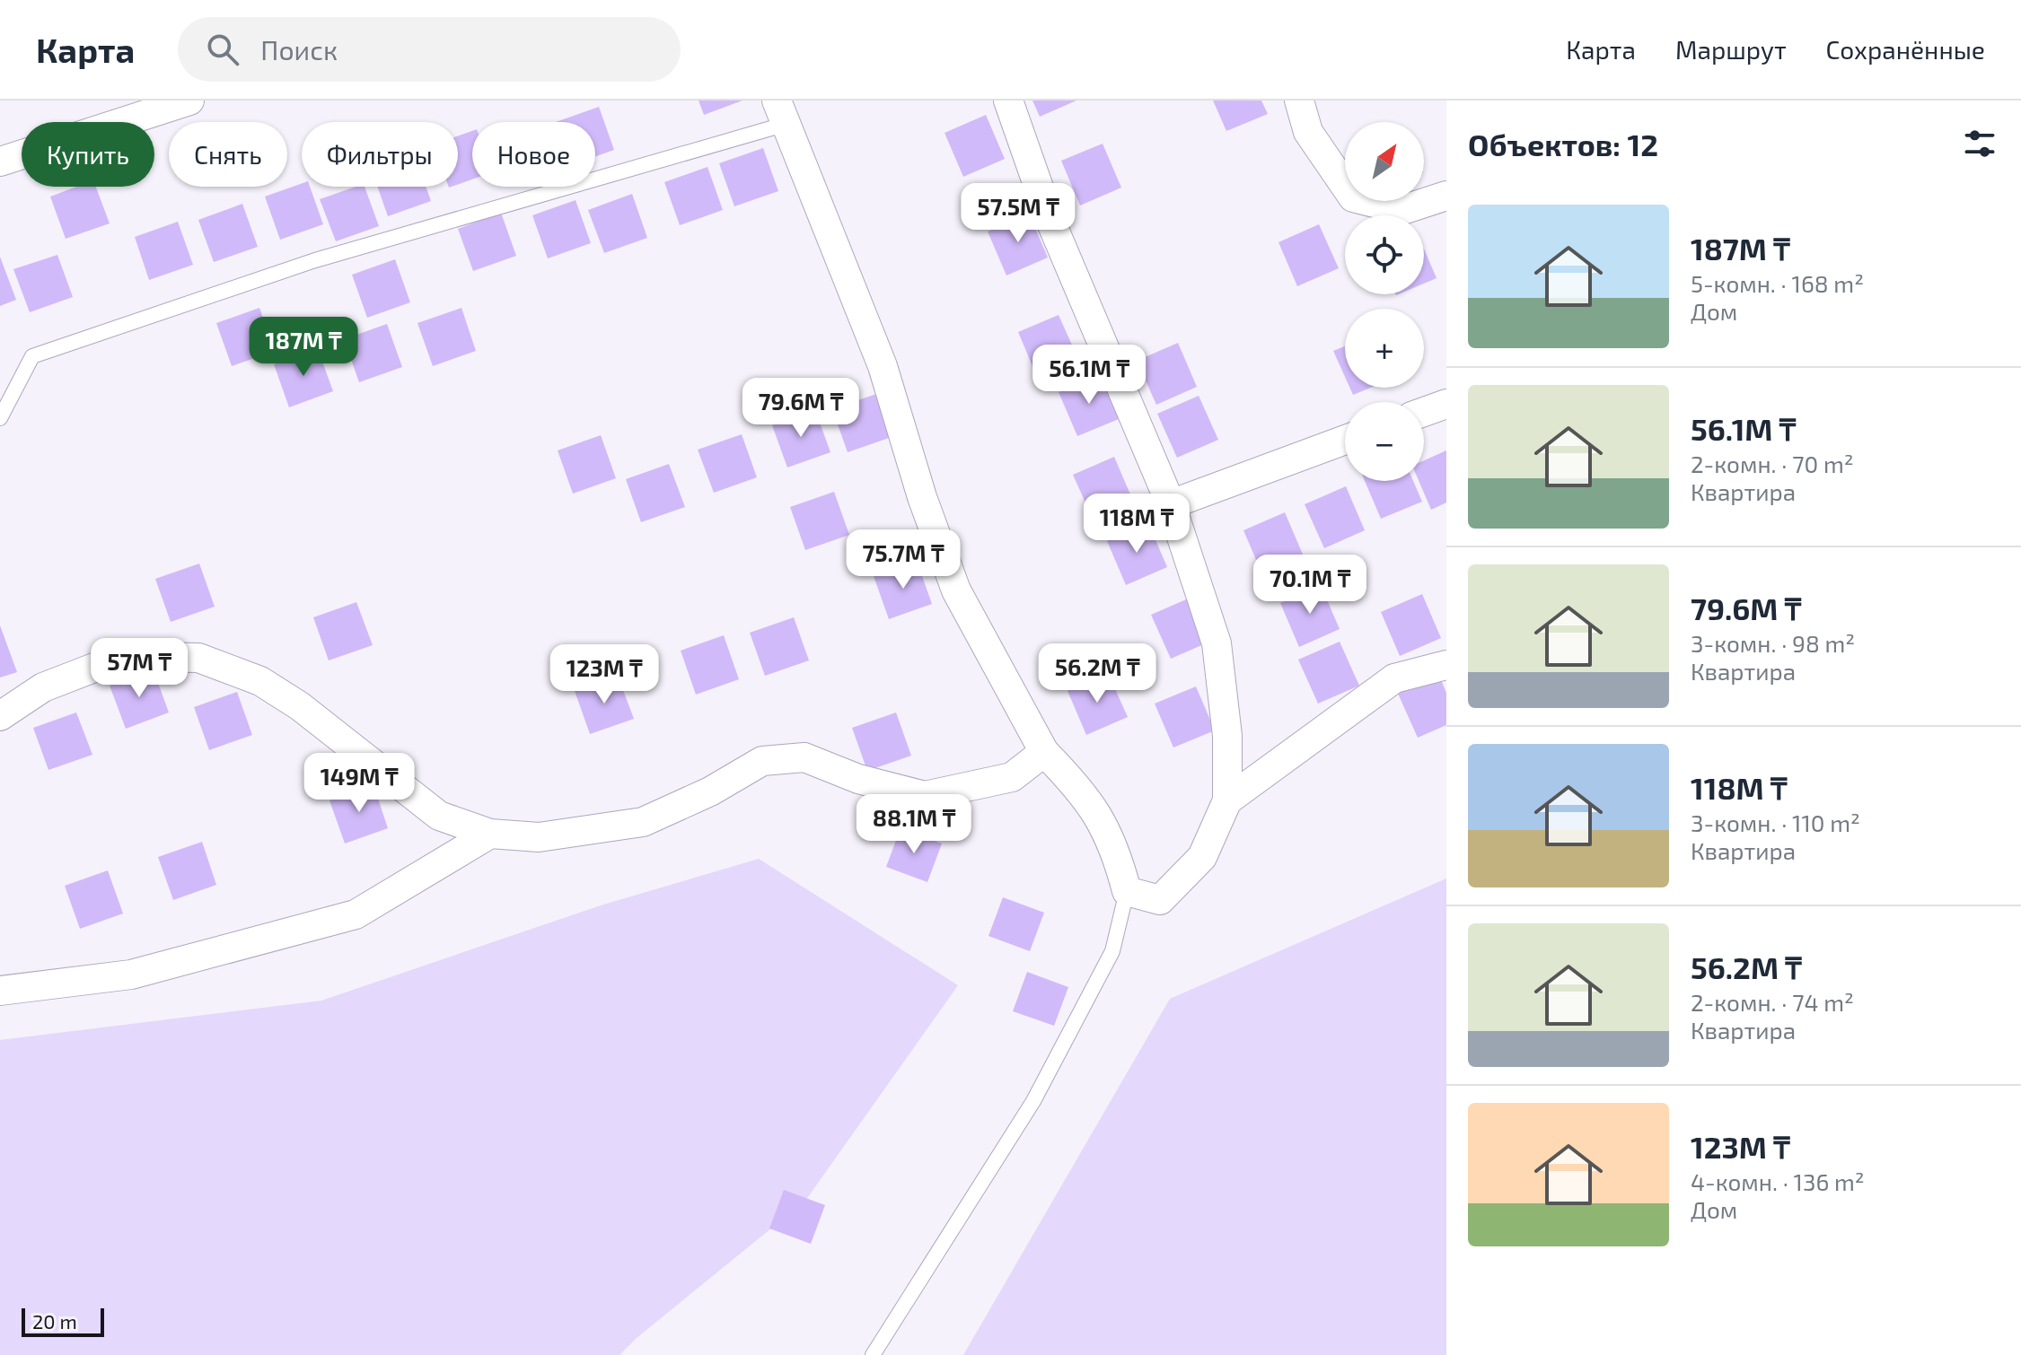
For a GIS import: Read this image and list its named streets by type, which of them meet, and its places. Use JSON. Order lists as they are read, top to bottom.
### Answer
{
  "scale_bar": "20 m",
  "north": "top right",
  "page": {
    "header": "Карта",
    "search": "Поиск",
    "nav": ["Карта", "Маршрут", "Сохранённые"],
    "heading": "Объектов: 12",
    "map_buttons": ["+", "−"],
    "chip": [
      "Купить",
      "Снять",
      "Фильтры",
      "Новое"
    ],
    "price": [
      "57.5M ₸",
      "187M ₸",
      "56.1M ₸",
      "79.6M ₸",
      "118M ₸",
      "75.7M ₸",
      "70.1M ₸",
      "57M ₸",
      "56.2M ₸",
      "123M ₸",
      "149M ₸",
      "88.1M ₸"
    ],
    "list": [
      {
        "name": "187M ₸",
        "note": "5-комн. · 168 m² · Дом"
      },
      {
        "name": "56.1M ₸",
        "note": "2-комн. · 70 m² · Квартира"
      },
      {
        "name": "79.6M ₸",
        "note": "3-комн. · 98 m² · Квартира"
      },
      {
        "name": "118M ₸",
        "note": "3-комн. · 110 m² · Квартира"
      },
      {
        "name": "56.2M ₸",
        "note": "2-комн. · 74 m² · Квартира"
      },
      {
        "name": "123M ₸",
        "note": "4-комн. · 136 m² · Дом"
      }
    ],
    "scale": "20 m"
  }
}
